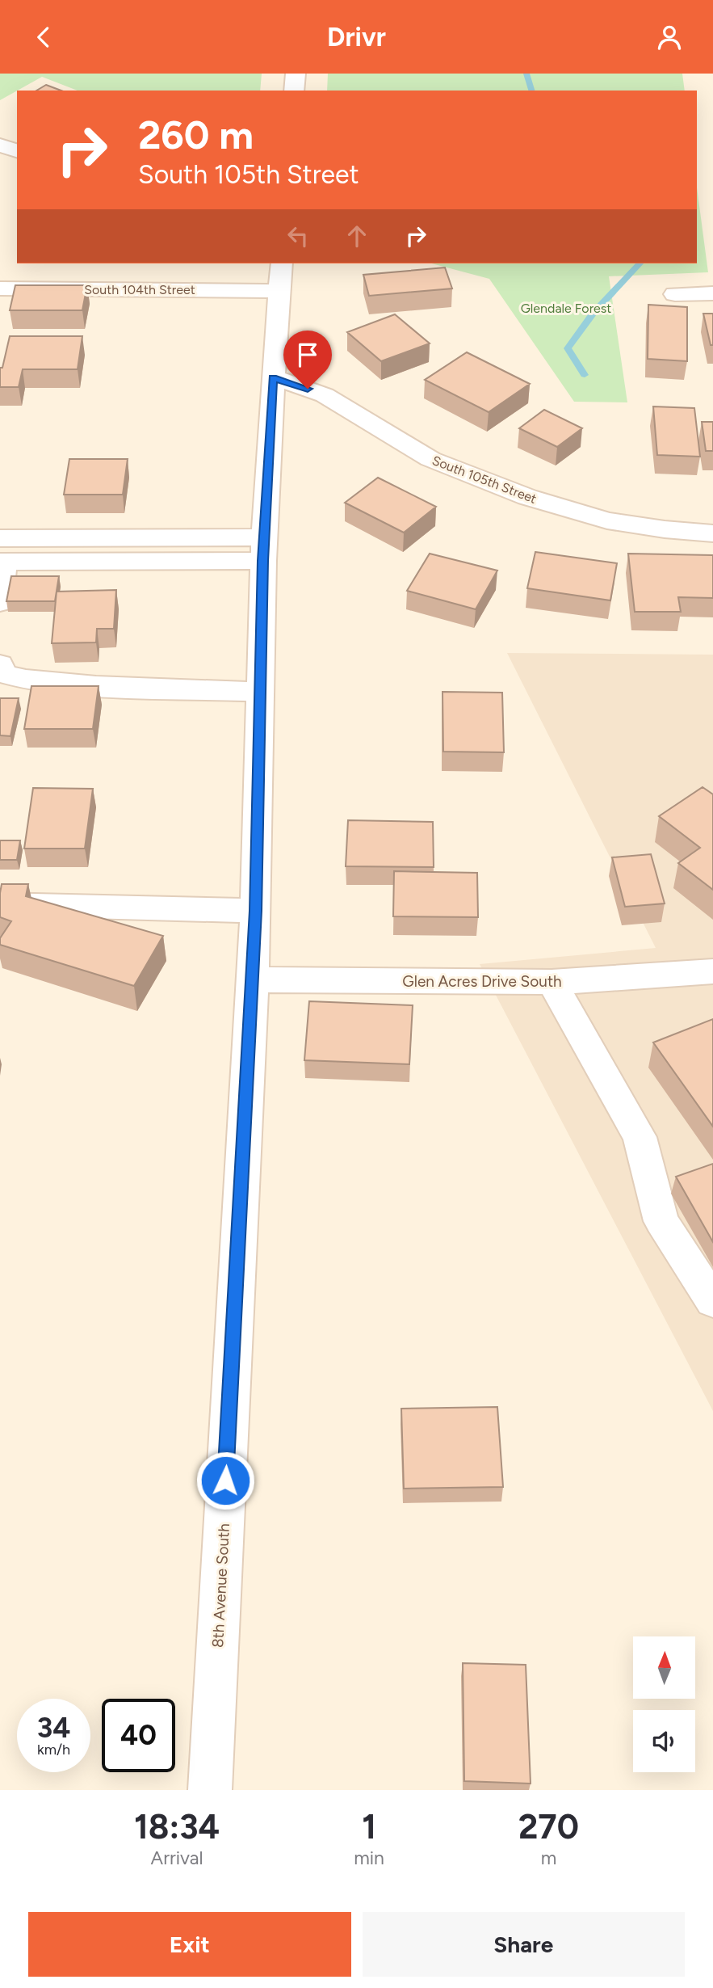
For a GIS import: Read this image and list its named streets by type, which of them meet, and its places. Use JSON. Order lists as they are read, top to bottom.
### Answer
{
  "streets": {
    "street": [
      "South 104th Street",
      "South 105th Street",
      "Glen Acres Drive South",
      "8th Avenue South"
    ]
  },
  "crossings": [
    ["South 104th Street", "8th Avenue South"],
    ["South 105th Street", "8th Avenue South"],
    ["Glen Acres Drive South", "8th Avenue South"]
  ],
  "parks": ["Glendale Forest"],
  "north": "top",
  "page": {
    "header": "Drivr",
    "turn": ["260 m", "South 105th Street"],
    "speed": "34 km/h",
    "limit": "40",
    "eta": [
      "18:34",
      "Arrival",
      "1",
      "min",
      "270",
      "m"
    ],
    "buttons": ["Exit", "Share"]
  }
}
